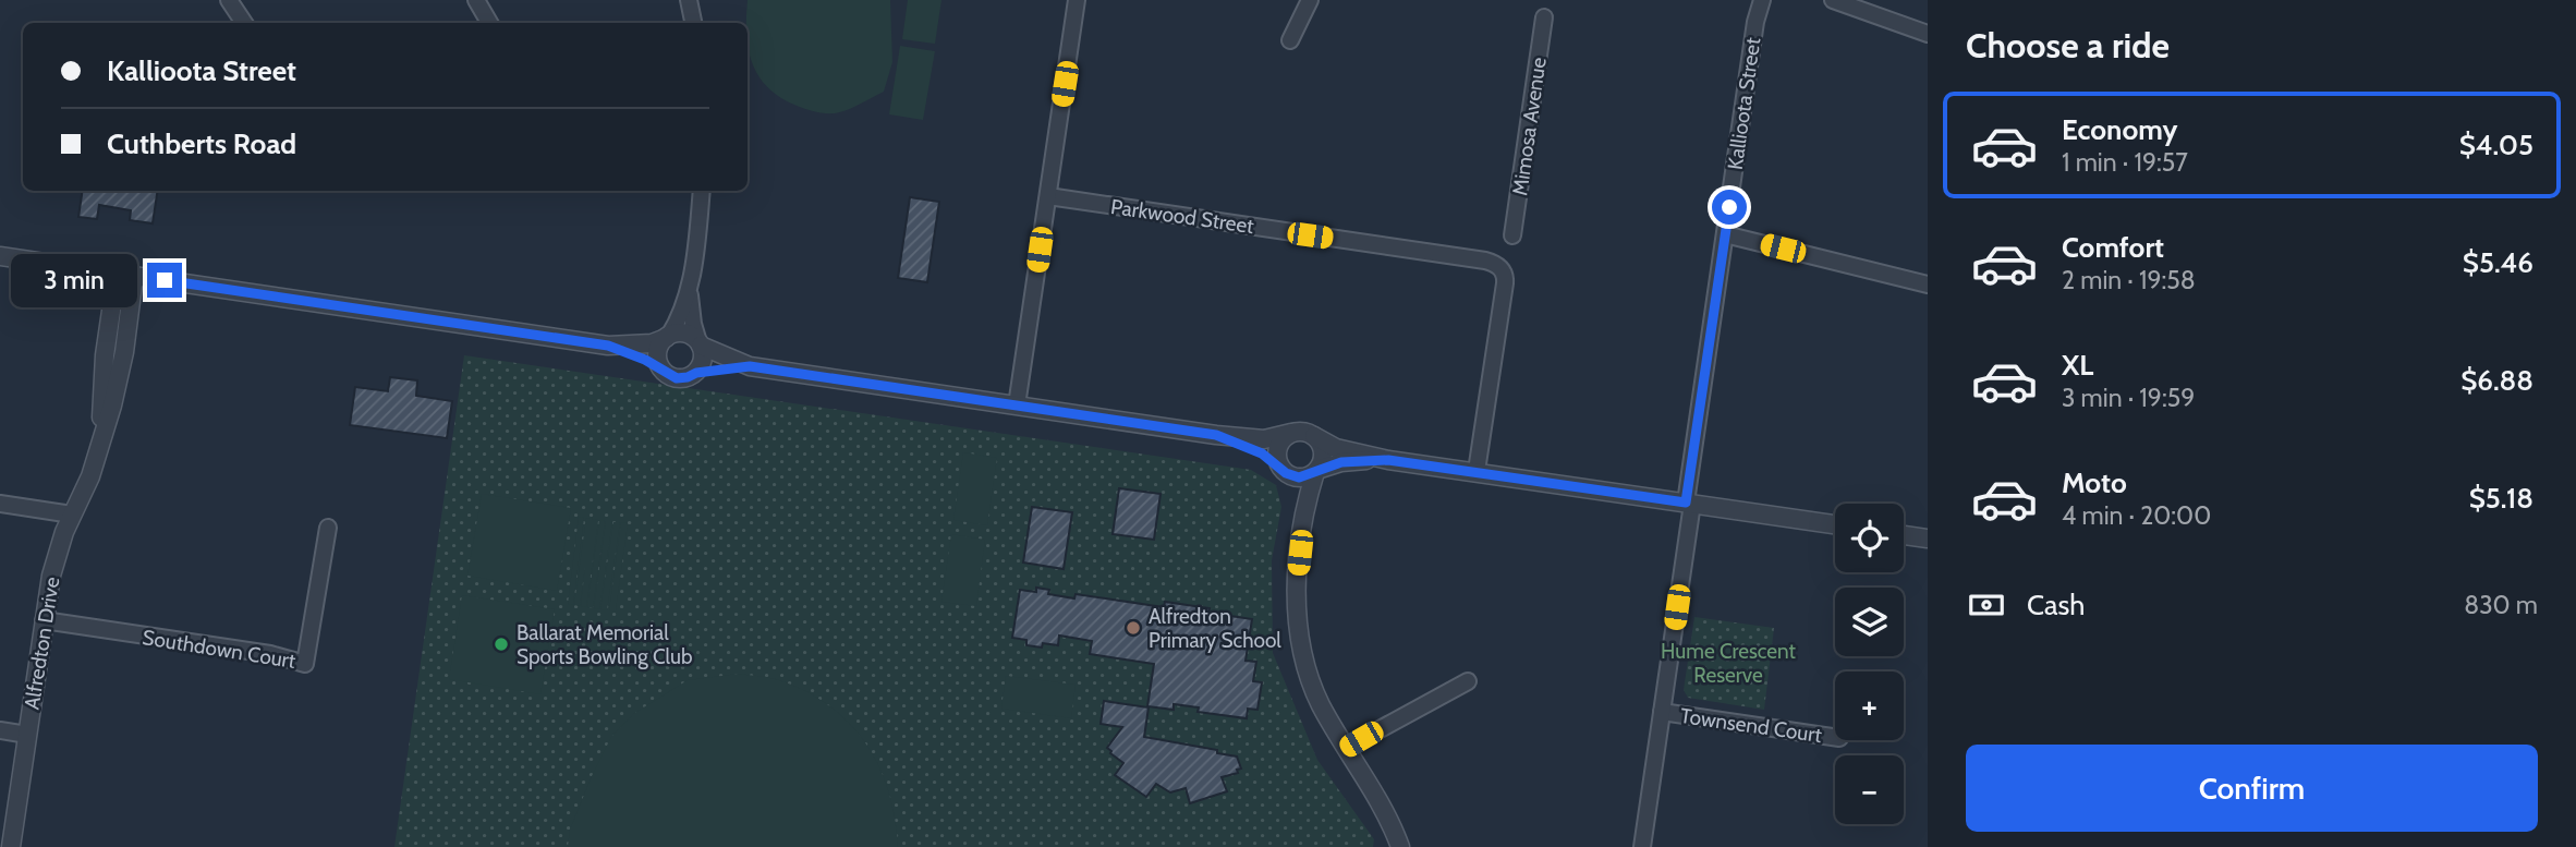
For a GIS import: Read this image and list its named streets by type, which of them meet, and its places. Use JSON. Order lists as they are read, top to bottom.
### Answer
{
  "streets": {
    "street": [
      "Kallioota Street",
      "Mimosa Avenue",
      "Parkwood Street",
      "Alfredton Drive",
      "Southdown Court",
      "Townsend Court"
    ]
  },
  "crossings": [
    ["Kallioota Street", "Townsend Court"],
    ["Alfredton Drive", "Southdown Court"]
  ],
  "parks": ["Hume Crescent Reserve"],
  "places": ["Alfredton Primary School", "Ballarat Memorial Sports Bowling Club"],
  "page": {
    "heading": "Choose a ride",
    "banner": ["Kallioota Street", "Cuthberts Road"],
    "list": [
      {
        "name": "Economy",
        "note": "1 min · 19:57",
        "value": "$4.05"
      },
      {
        "name": "Comfort",
        "note": "2 min · 19:58",
        "value": "$5.46"
      },
      {
        "name": "XL",
        "note": "3 min · 19:59",
        "value": "$6.88"
      },
      {
        "name": "Moto",
        "note": "4 min · 20:00",
        "value": "$5.18"
      }
    ],
    "bubble": "3 min",
    "map_buttons": ["+", "−"],
    "pay": ["Cash", "830 m"],
    "buttons": "Confirm"
  }
}
